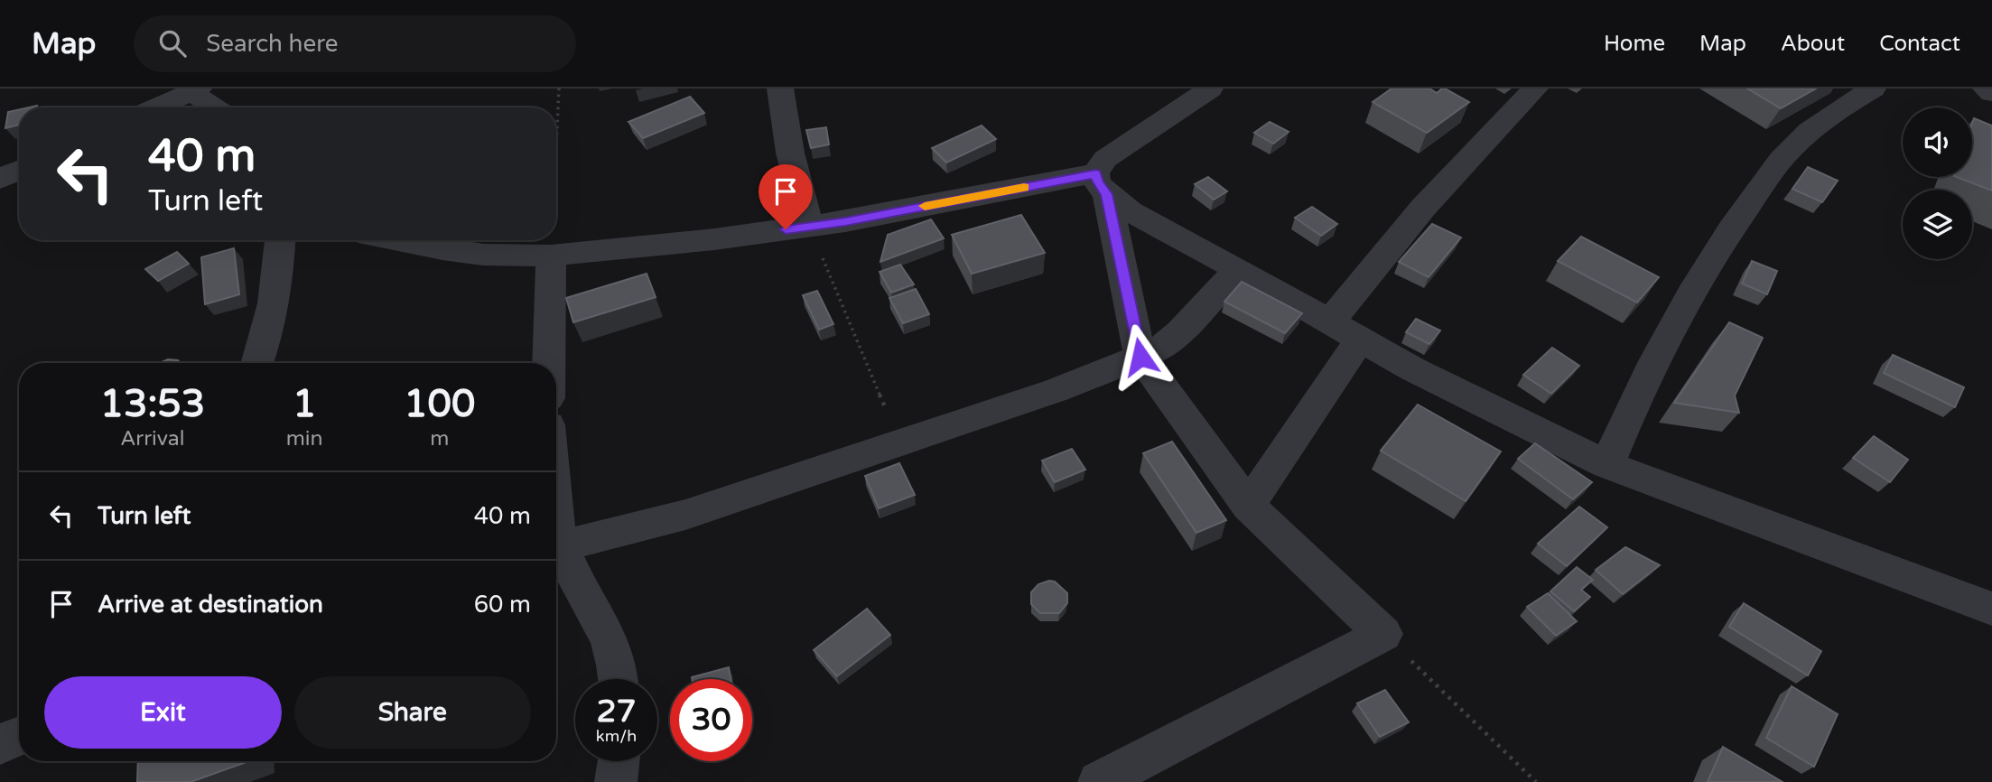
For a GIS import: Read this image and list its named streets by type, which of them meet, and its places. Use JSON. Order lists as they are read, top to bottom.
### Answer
{
  "page": {
    "header": "Map",
    "search": "Search here",
    "nav": [
      "Home",
      "Map",
      "About",
      "Contact"
    ],
    "turn": ["40 m", "Turn left"],
    "eta": [
      "13:53",
      "Arrival",
      "1",
      "min",
      "100",
      "m"
    ],
    "list": [
      {
        "name": "Turn left",
        "value": "40 m"
      },
      {
        "name": "Arrive at destination",
        "value": "60 m"
      }
    ],
    "buttons": ["Exit", "Share"],
    "speed": "27 km/h",
    "limit": "30"
  }
}
